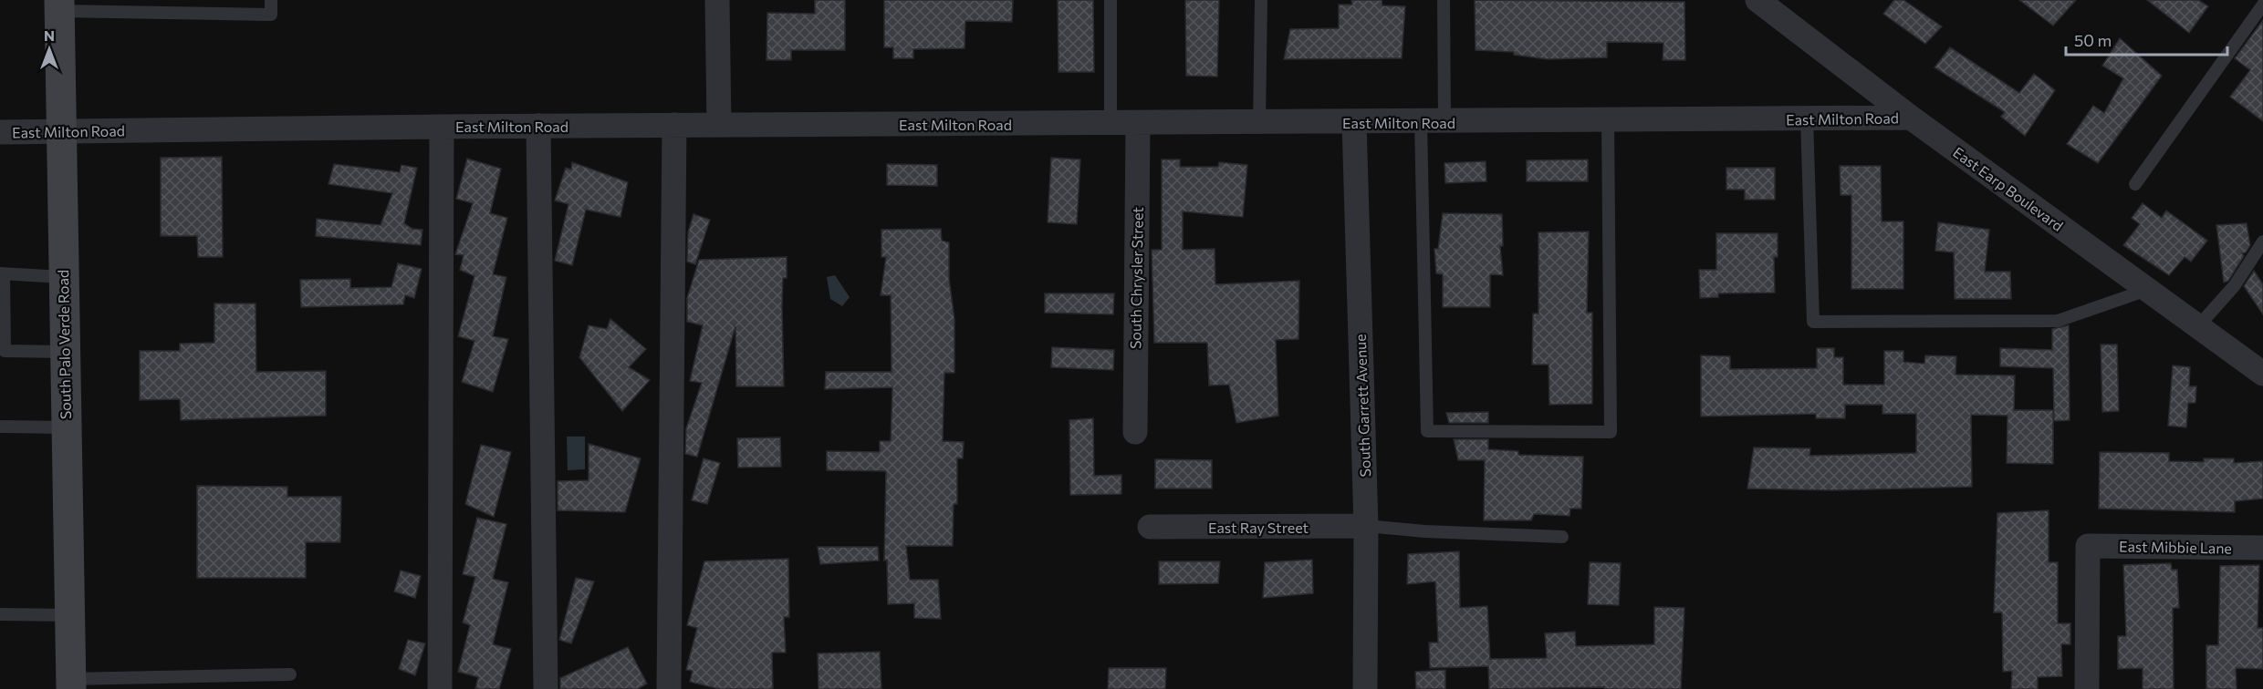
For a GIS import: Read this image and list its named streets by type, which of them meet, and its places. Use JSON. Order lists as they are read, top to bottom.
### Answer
{
  "streets": {
    "main road": ["South Palo Verde Road"],
    "street": [
      "East Milton Road",
      "East Earp Boulevard",
      "South Chrysler Street",
      "South Garrett Avenue",
      "East Ray Street",
      "East Mibbie Lane"
    ]
  },
  "crossings": [
    ["East Milton Road", "East Earp Boulevard"],
    ["East Milton Road", "South Chrysler Street"],
    ["East Milton Road", "South Palo Verde Road"],
    ["East Milton Road", "South Garrett Avenue"],
    ["South Garrett Avenue", "East Ray Street"]
  ],
  "scale_bar": "50 m",
  "north": "top"
}
